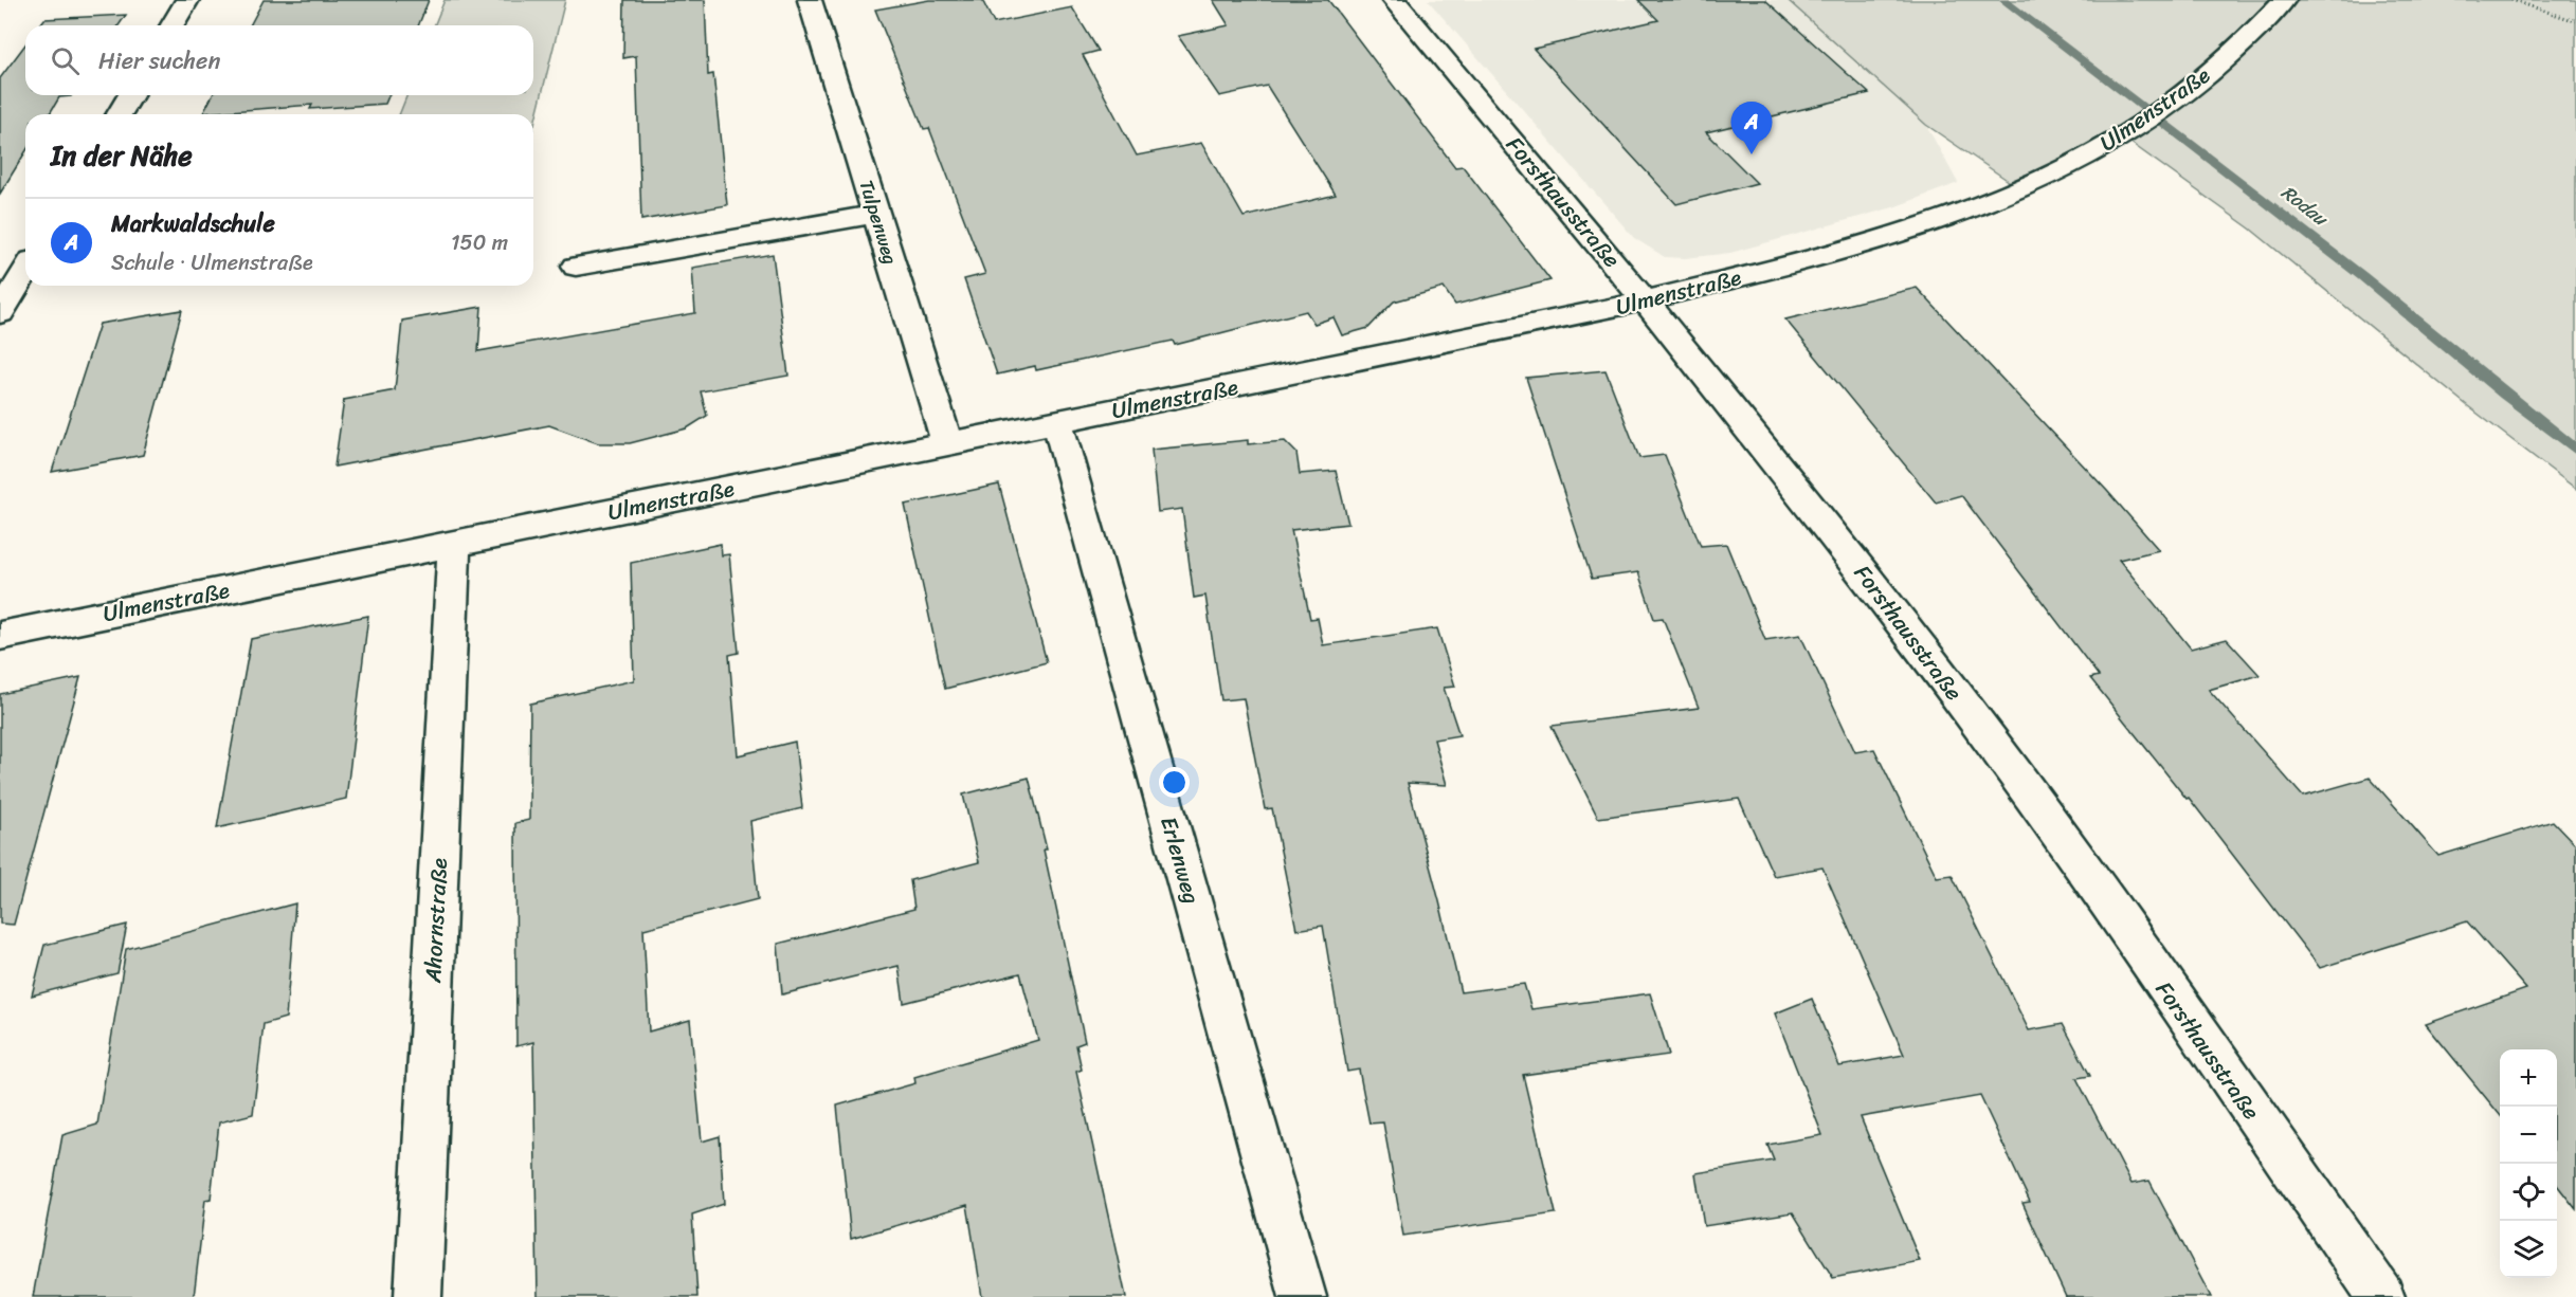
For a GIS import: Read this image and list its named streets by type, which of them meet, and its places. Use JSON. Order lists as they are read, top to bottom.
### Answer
{
  "streets": {
    "street": [
      "Ulmenstraße",
      "Forsthausstraße",
      "Tulpenweg",
      "Erlenweg",
      "Ahornstraße"
    ]
  },
  "crossings": [
    ["Ulmenstraße", "Forsthausstraße"],
    ["Ulmenstraße", "Tulpenweg"],
    ["Ulmenstraße", "Erlenweg"],
    ["Ulmenstraße", "Ahornstraße"]
  ],
  "water": ["Rodau"],
  "page": {
    "search": "Hier suchen",
    "pins": "A",
    "heading": "In der Nähe",
    "list": [
      {
        "mark": "A",
        "name": "Markwaldschule",
        "note": "Schule · Ulmenstraße",
        "value": "150 m"
      }
    ],
    "map_buttons": ["+", "−"]
  }
}
